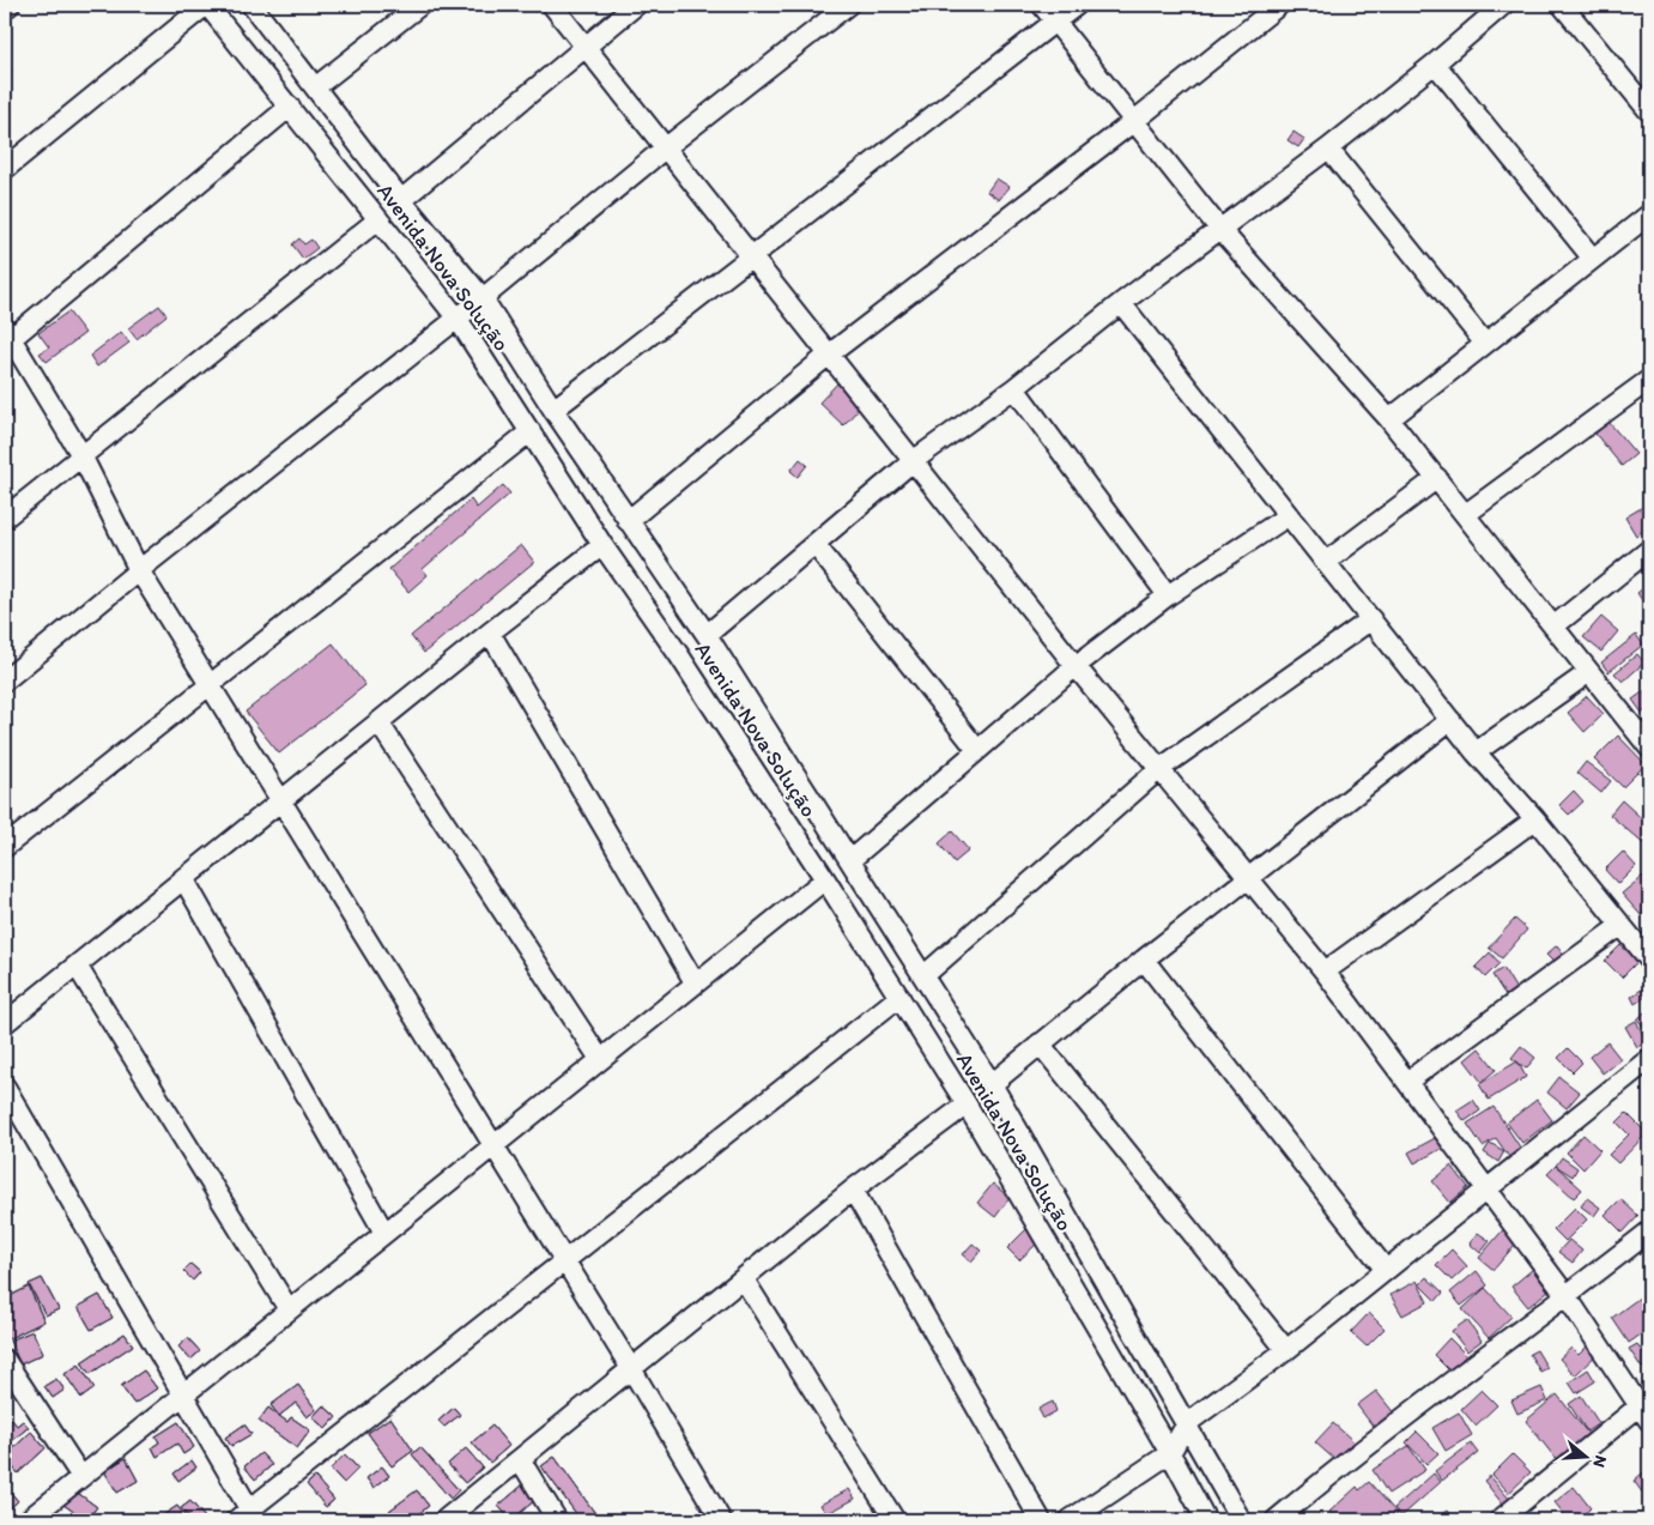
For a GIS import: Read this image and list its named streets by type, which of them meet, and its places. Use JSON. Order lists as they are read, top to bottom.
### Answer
{
  "streets": {
    "street": ["Avenida Nova Solução"]
  },
  "north": "right"
}
